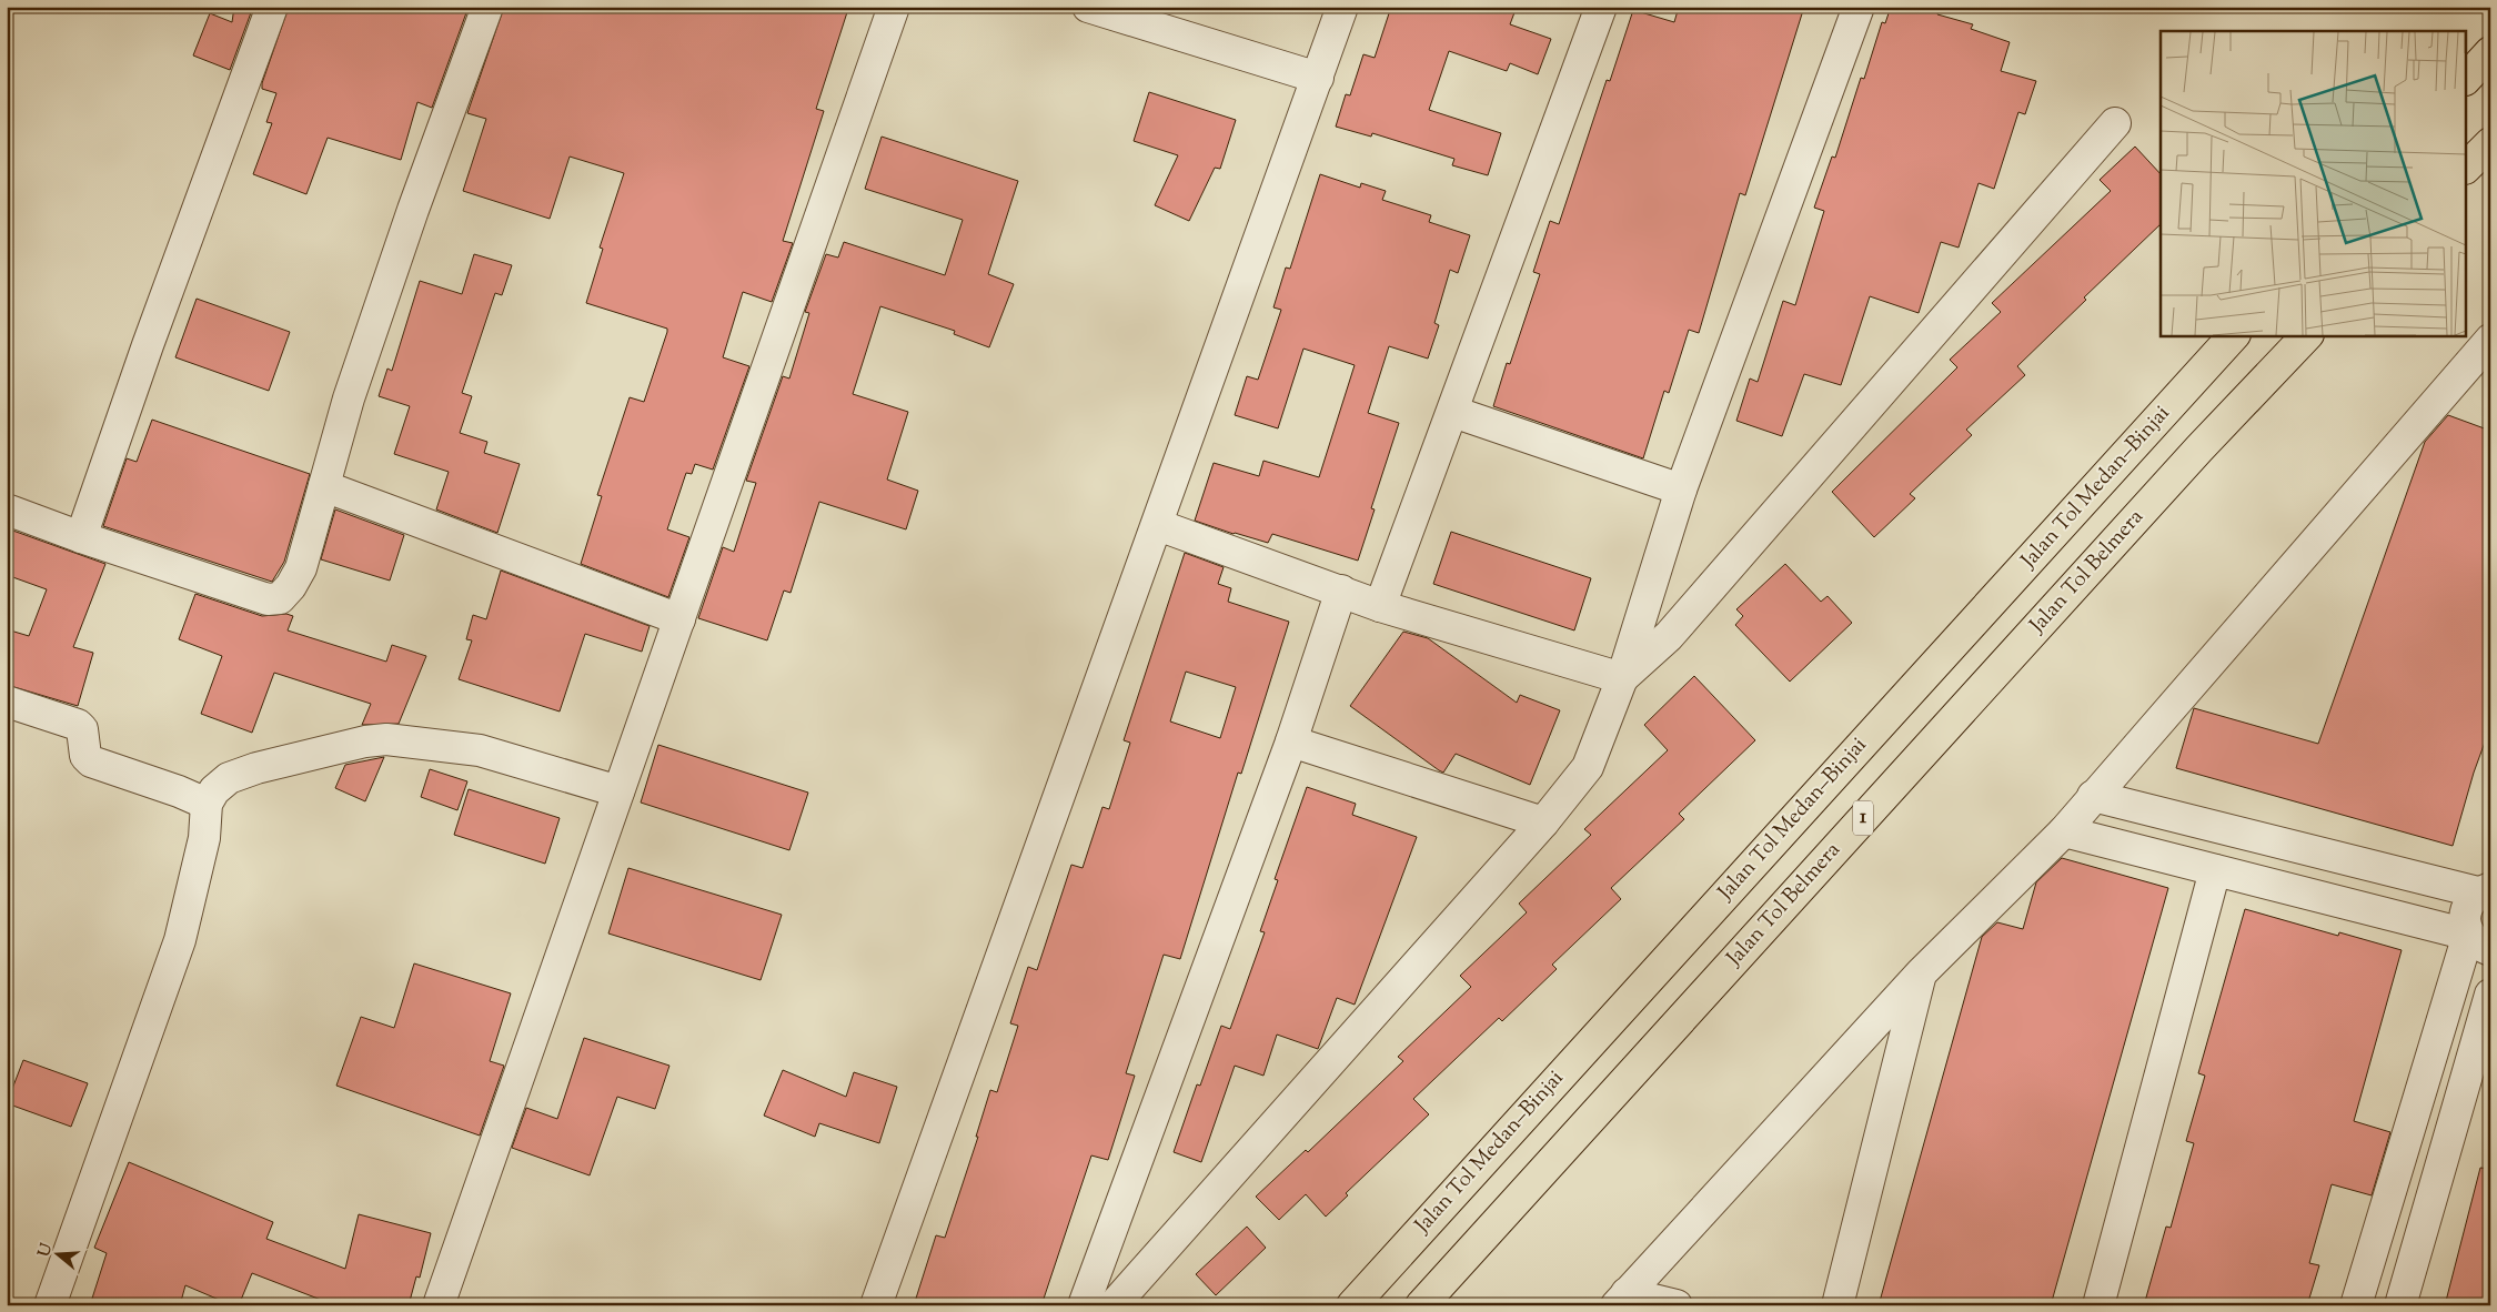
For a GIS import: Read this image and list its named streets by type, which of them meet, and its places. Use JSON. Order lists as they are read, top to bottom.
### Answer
{
  "streets": {
    "highway": ["Jalan Tol Medan–Binjai", "Jalan Tol Belmera", "1"]
  },
  "north": "left"
}
